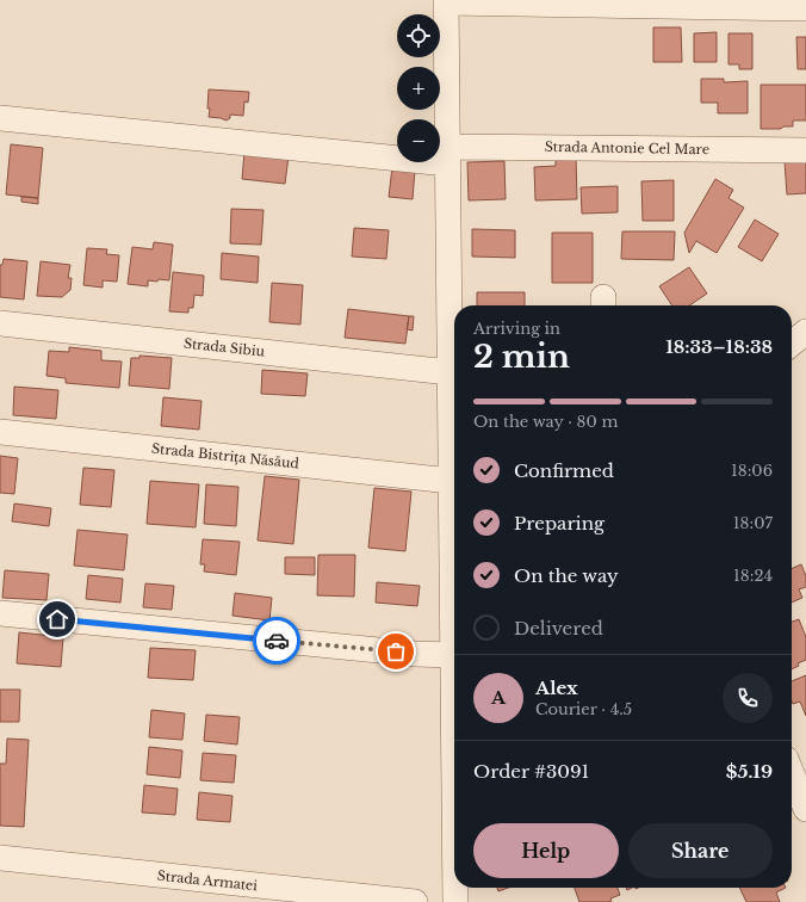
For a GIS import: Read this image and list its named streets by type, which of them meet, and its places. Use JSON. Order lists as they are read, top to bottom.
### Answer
{
  "streets": {
    "street": [
      "Strada Antonie Cel Mare",
      "Strada Sibiu",
      "Strada Bistrița Năsăud",
      "Strada Armatei"
    ]
  },
  "page": {
    "map_buttons": ["+", "−"],
    "heading": ["2 min", "Arriving in", "18:33–18:38"],
    "panel": [
      "Alex",
      "Courier · 4.5",
      "Order #3091",
      "$5.19"
    ],
    "bar": "On the way · 80 m",
    "list": [
      ["Confirmed", "18:06"],
      ["Preparing", "18:07"],
      ["On the way", "18:24"],
      "Delivered"
    ],
    "round": "A",
    "buttons": ["Help", "Share"]
  }
}
